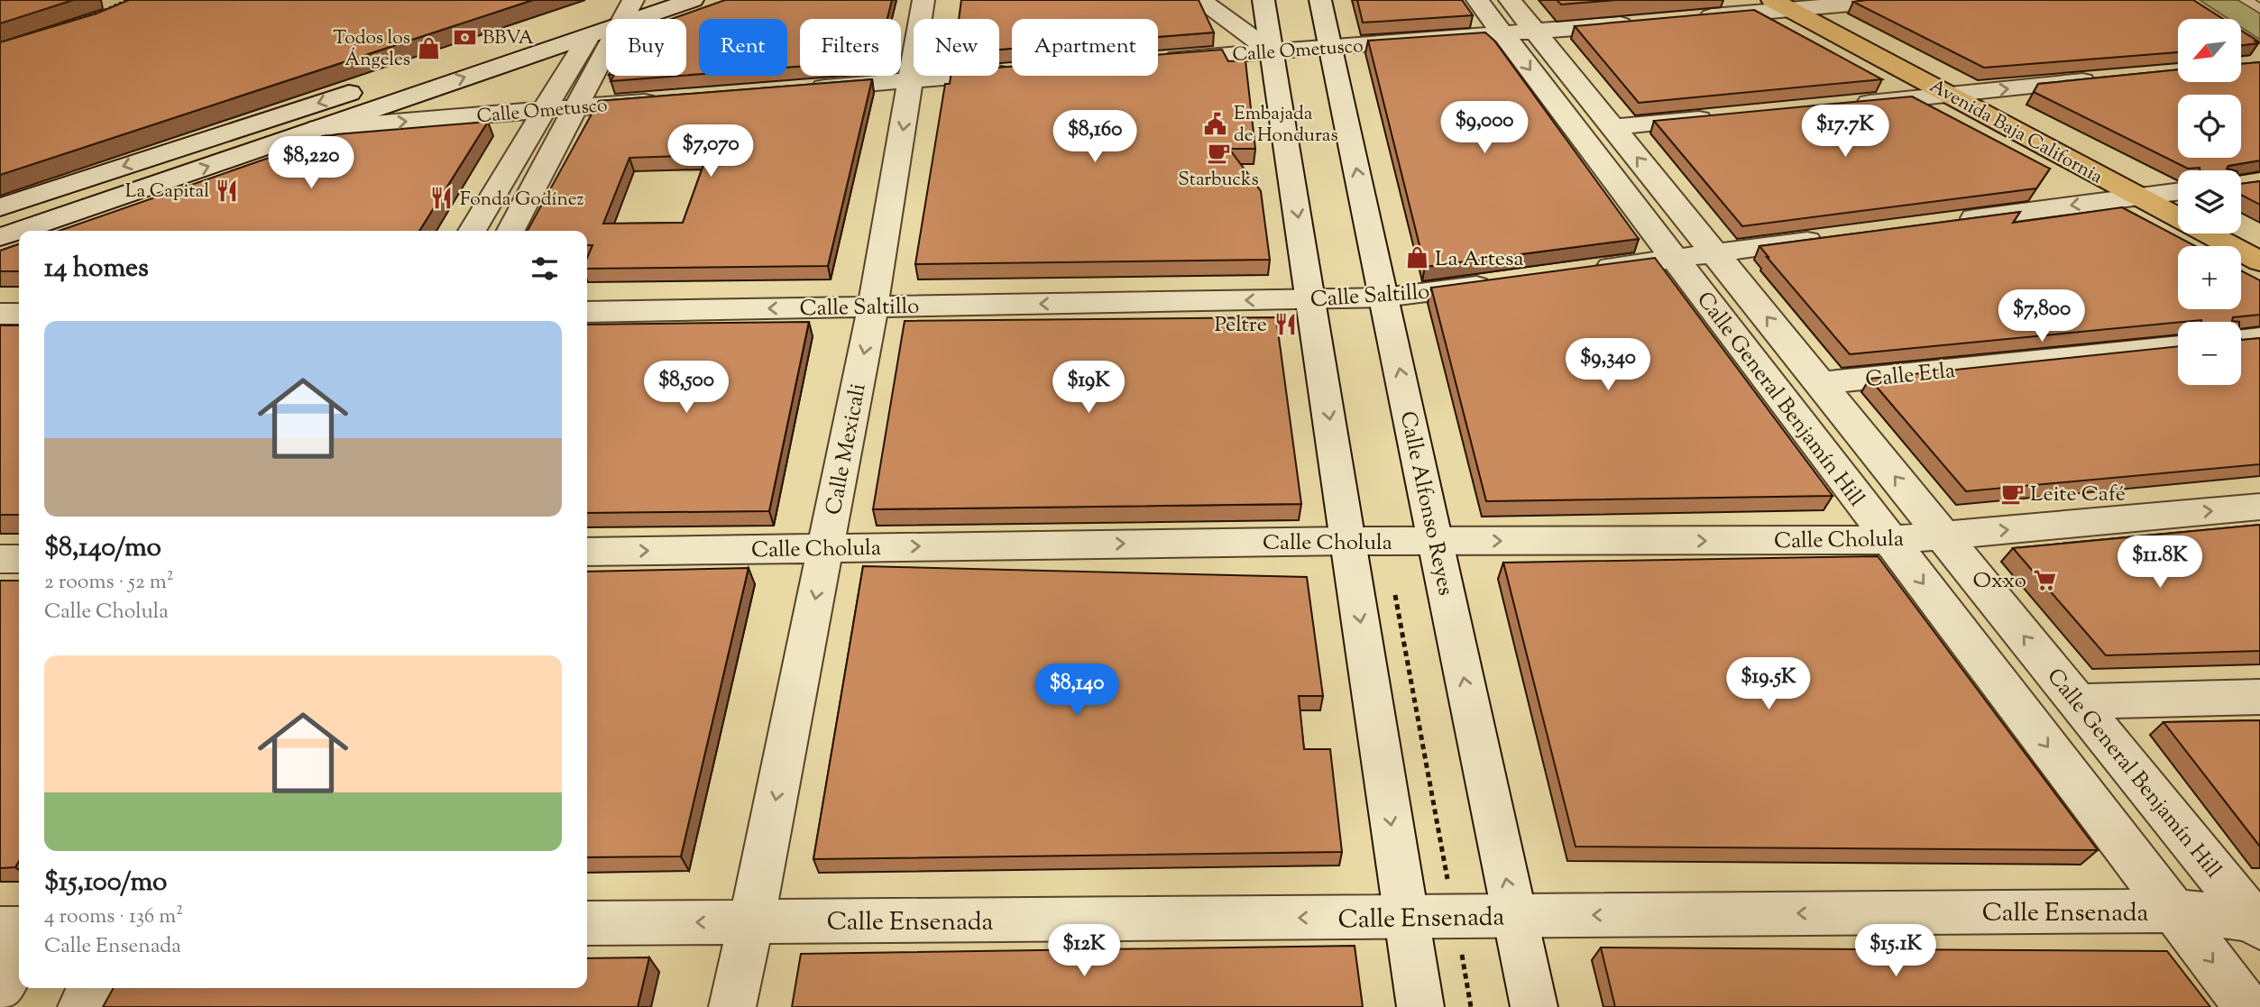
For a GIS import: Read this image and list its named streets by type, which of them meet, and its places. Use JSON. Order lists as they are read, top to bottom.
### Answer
{
  "streets": {
    "main road": ["Avenida Baja California"],
    "street": [
      "Calle Ometusco",
      "Calle Saltillo",
      "Calle Etla",
      "Calle General Benjamín Hill",
      "Calle Mexicali",
      "Calle Alfonso Reyes",
      "Calle Cholula",
      "Calle Ensenada"
    ]
  },
  "crossings": [
    ["Calle Ometusco", "Calle General Benjamín Hill"],
    ["Calle Ometusco", "Calle Alfonso Reyes"],
    ["Calle Saltillo", "Calle Mexicali"],
    ["Calle Saltillo", "Calle Alfonso Reyes"],
    ["Calle Etla", "Calle General Benjamín Hill"],
    ["Calle General Benjamín Hill", "Calle Cholula"],
    ["Calle General Benjamín Hill", "Calle Ensenada"],
    ["Calle Mexicali", "Calle Cholula"],
    ["Calle Mexicali", "Calle Ensenada"],
    ["Calle Alfonso Reyes", "Calle Cholula"],
    ["Calle Alfonso Reyes", "Calle Ensenada"]
  ],
  "one_way": ["Calle Mexicali", "Calle Cholula", "Calle Ensenada"],
  "places": {
    "bank": ["BBVA"],
    "shop": ["Todos los Ángeles", "La Artesa"],
    "public building": ["Embajada de Honduras"],
    "cafe": ["Starbucks", "Leite Café"],
    "restaurant": ["La Capital", "Fonda Godínez", "Peltre"],
    "supermarket": ["Oxxo"]
  },
  "north": "bottom left",
  "page": {
    "map_buttons": ["+", "−"],
    "chip": [
      "Buy",
      "Rent",
      "Filters",
      "New",
      "Apartment"
    ],
    "price": [
      "$9,000",
      "$17.7K",
      "$8,160",
      "$7,070",
      "$8,220",
      "$7,800",
      "$9,340",
      "$8,500",
      "$19K",
      "$11.8K",
      "$19.5K",
      "$8,140",
      "$12K",
      "$15.1K"
    ],
    "heading": "14 homes",
    "list": [
      {
        "name": "$8,140/mo",
        "note": "2 rooms · 52 m² · Calle Cholula"
      },
      {
        "name": "$15,100/mo",
        "note": "4 rooms · 136 m² · Calle Ensenada"
      }
    ]
  }
}
